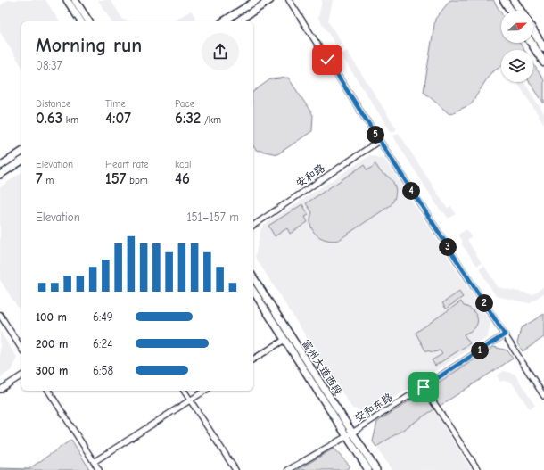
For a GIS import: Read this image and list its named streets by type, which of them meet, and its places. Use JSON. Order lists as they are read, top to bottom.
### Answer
{
  "streets": {
    "main road": ["富州大道西段"],
    "street": ["安和路", "安和东路"]
  },
  "crossings": [
    ["富州大道西段", "安和东路"]
  ],
  "north": "right",
  "page": {
    "heading": ["Morning run", "08:37"],
    "stats": [
      ["Distance", "0.63 km"],
      ["Time", "4:07"],
      ["Pace", "6:32 /km"],
      ["Elevation", "7 m"],
      ["Heart rate", "157 bpm"],
      ["kcal", "46"]
    ],
    "pins": [
      "5",
      "4",
      "3",
      "2",
      "1"
    ],
    "chart": ["Elevation", "151–157 m"],
    "list": [
      {
        "name": "100 m",
        "note": "6:49"
      },
      {
        "name": "200 m",
        "note": "6:24"
      },
      {
        "name": "300 m",
        "note": "6:58"
      }
    ]
  }
}
